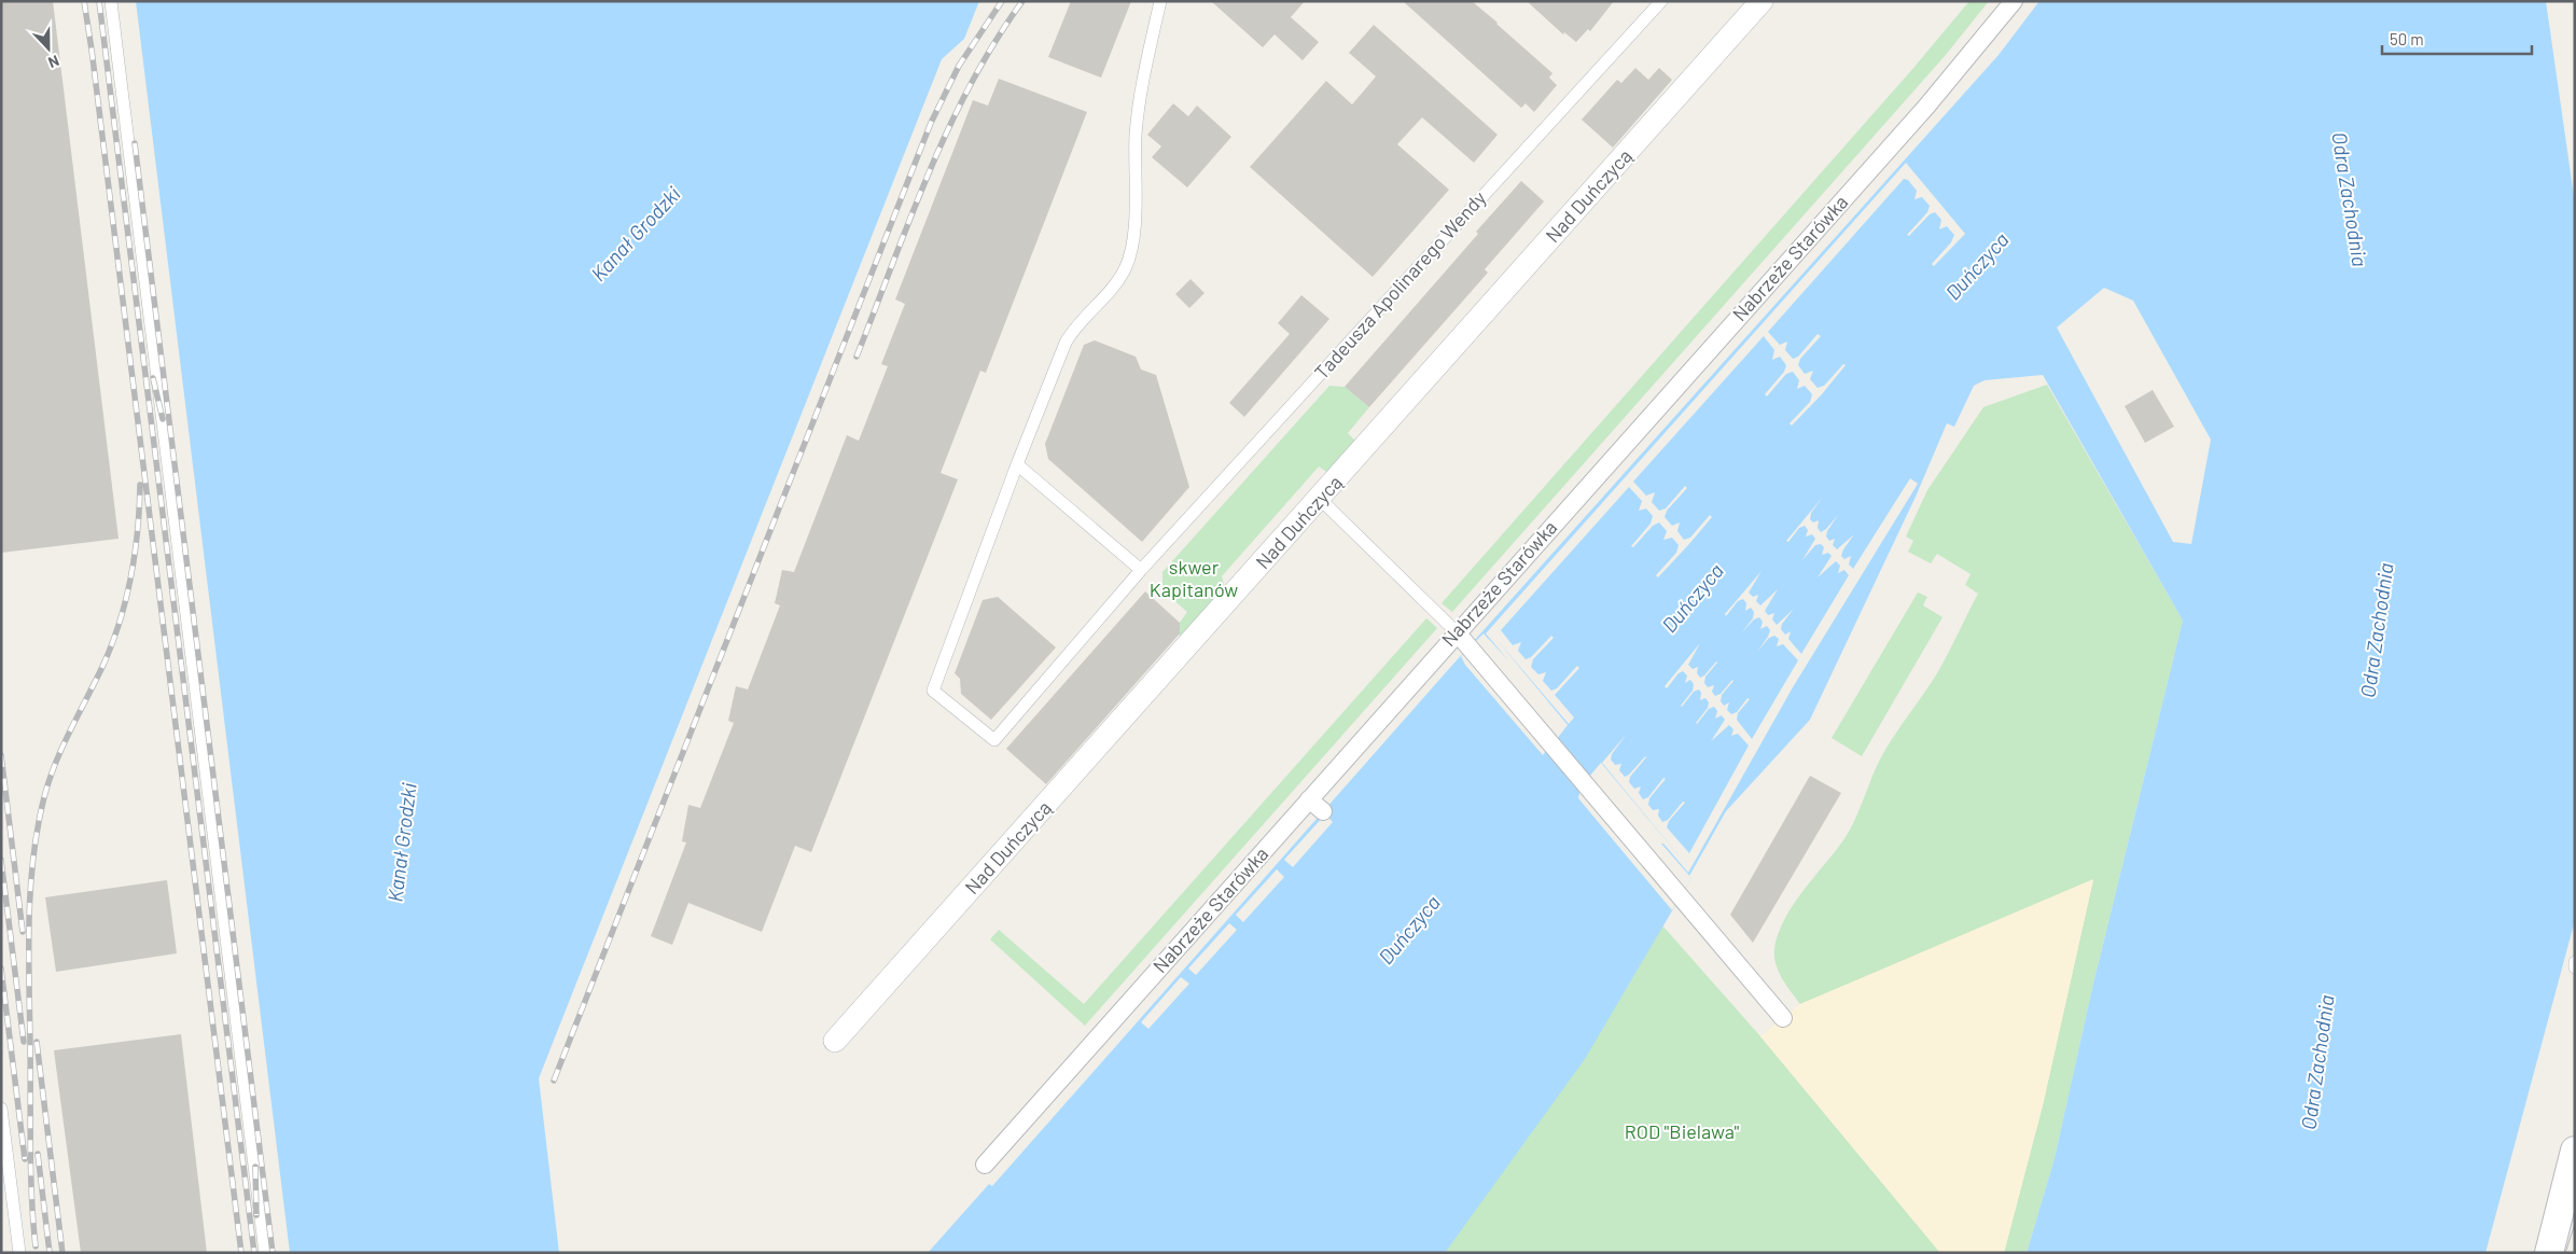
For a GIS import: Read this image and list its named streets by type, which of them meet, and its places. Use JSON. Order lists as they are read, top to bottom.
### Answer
{
  "streets": {
    "street": ["Nad Duńczycą", "Nabrzeże Starówka"],
    "lane": ["Tadeusza Apolinarego Wendy"]
  },
  "water": ["Odra Zachodnia", "Kanał Grodzki", "Duńczyca"],
  "parks": ["skwer Kapitanów", "ROD \"Bielawa\""],
  "scale_bar": "50 m",
  "north": "bottom"
}
